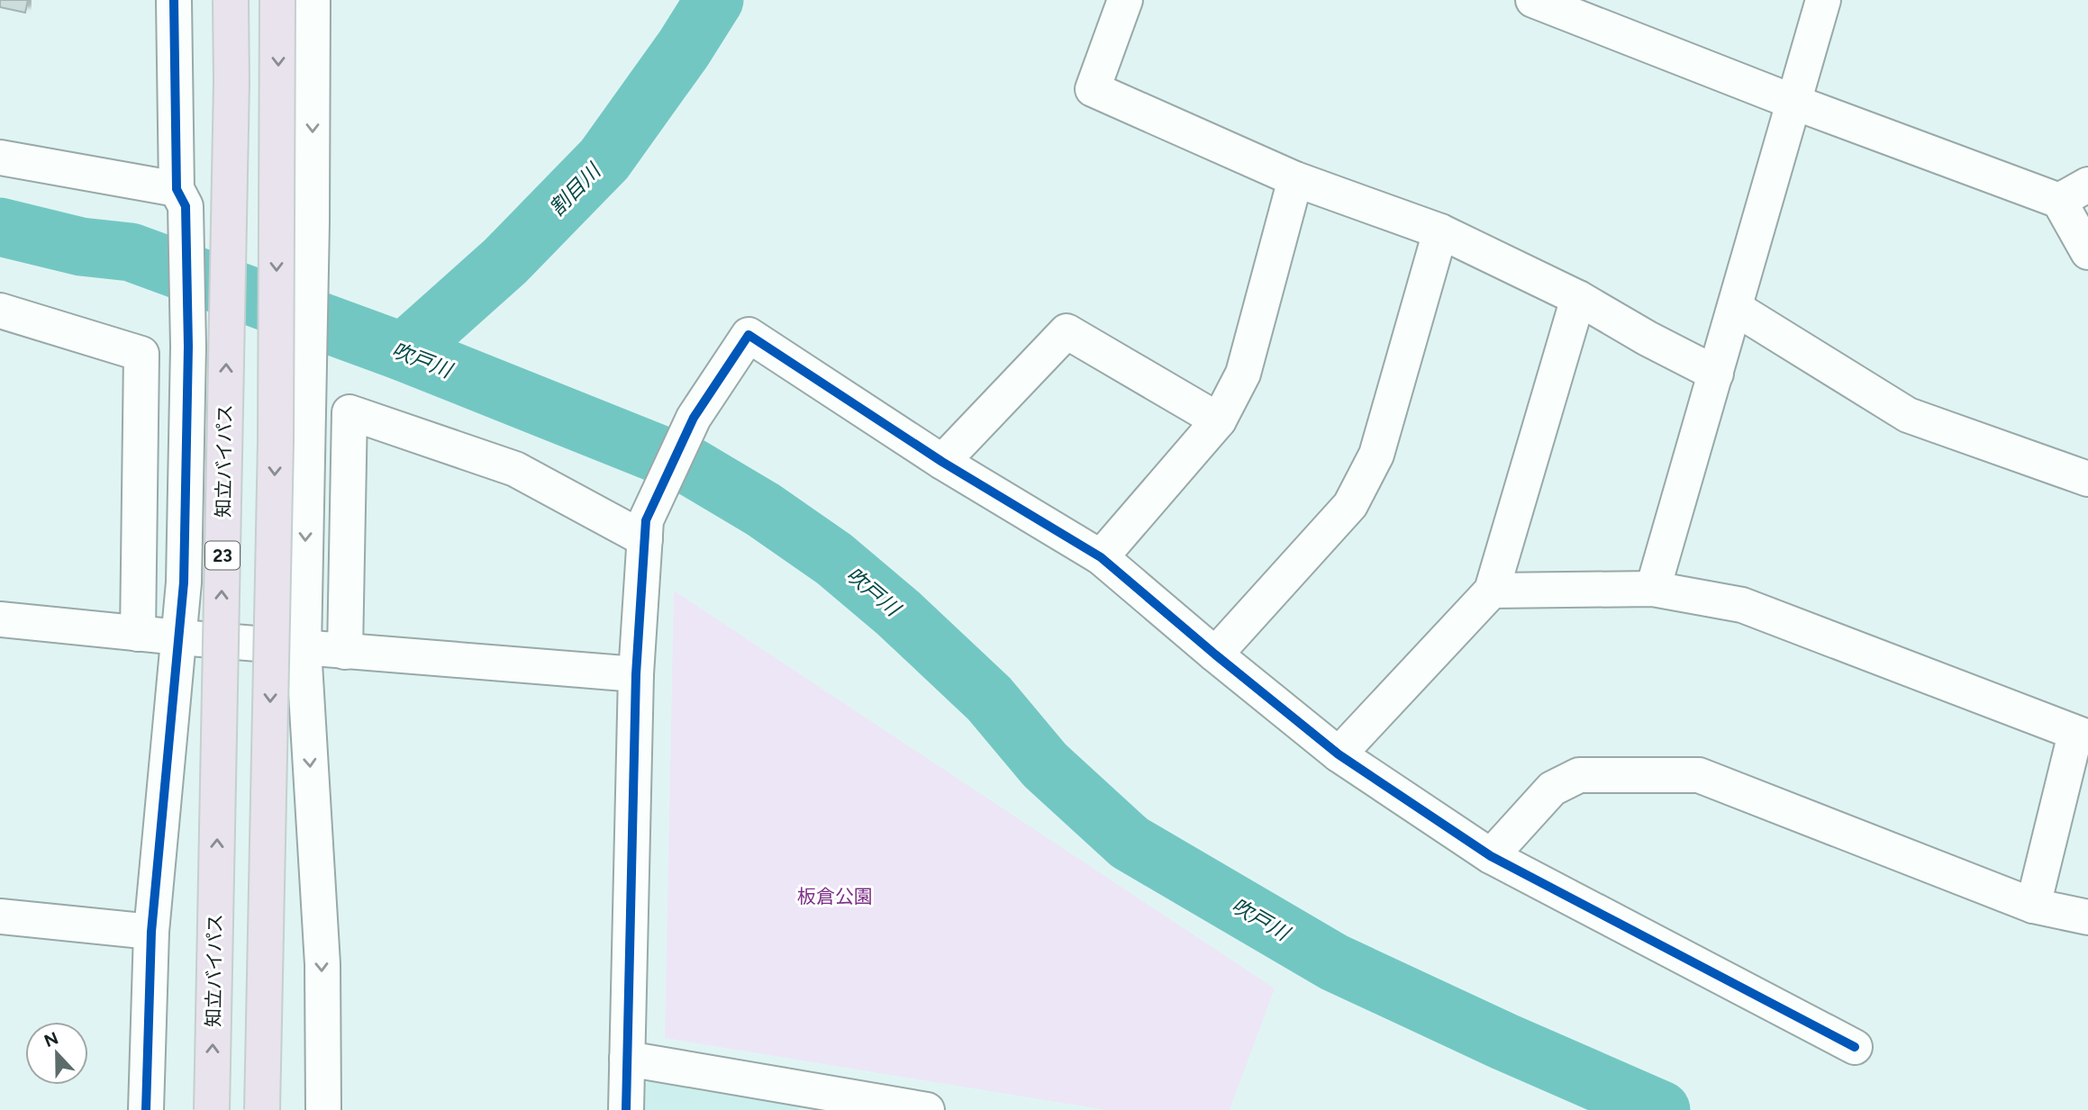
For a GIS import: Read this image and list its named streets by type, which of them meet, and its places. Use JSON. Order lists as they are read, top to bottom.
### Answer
{
  "streets": {
    "highway": ["知立バイパス", "23"]
  },
  "water": ["割目川", "吹戸川"],
  "parks": ["板倉公園"],
  "north": "top"
}
